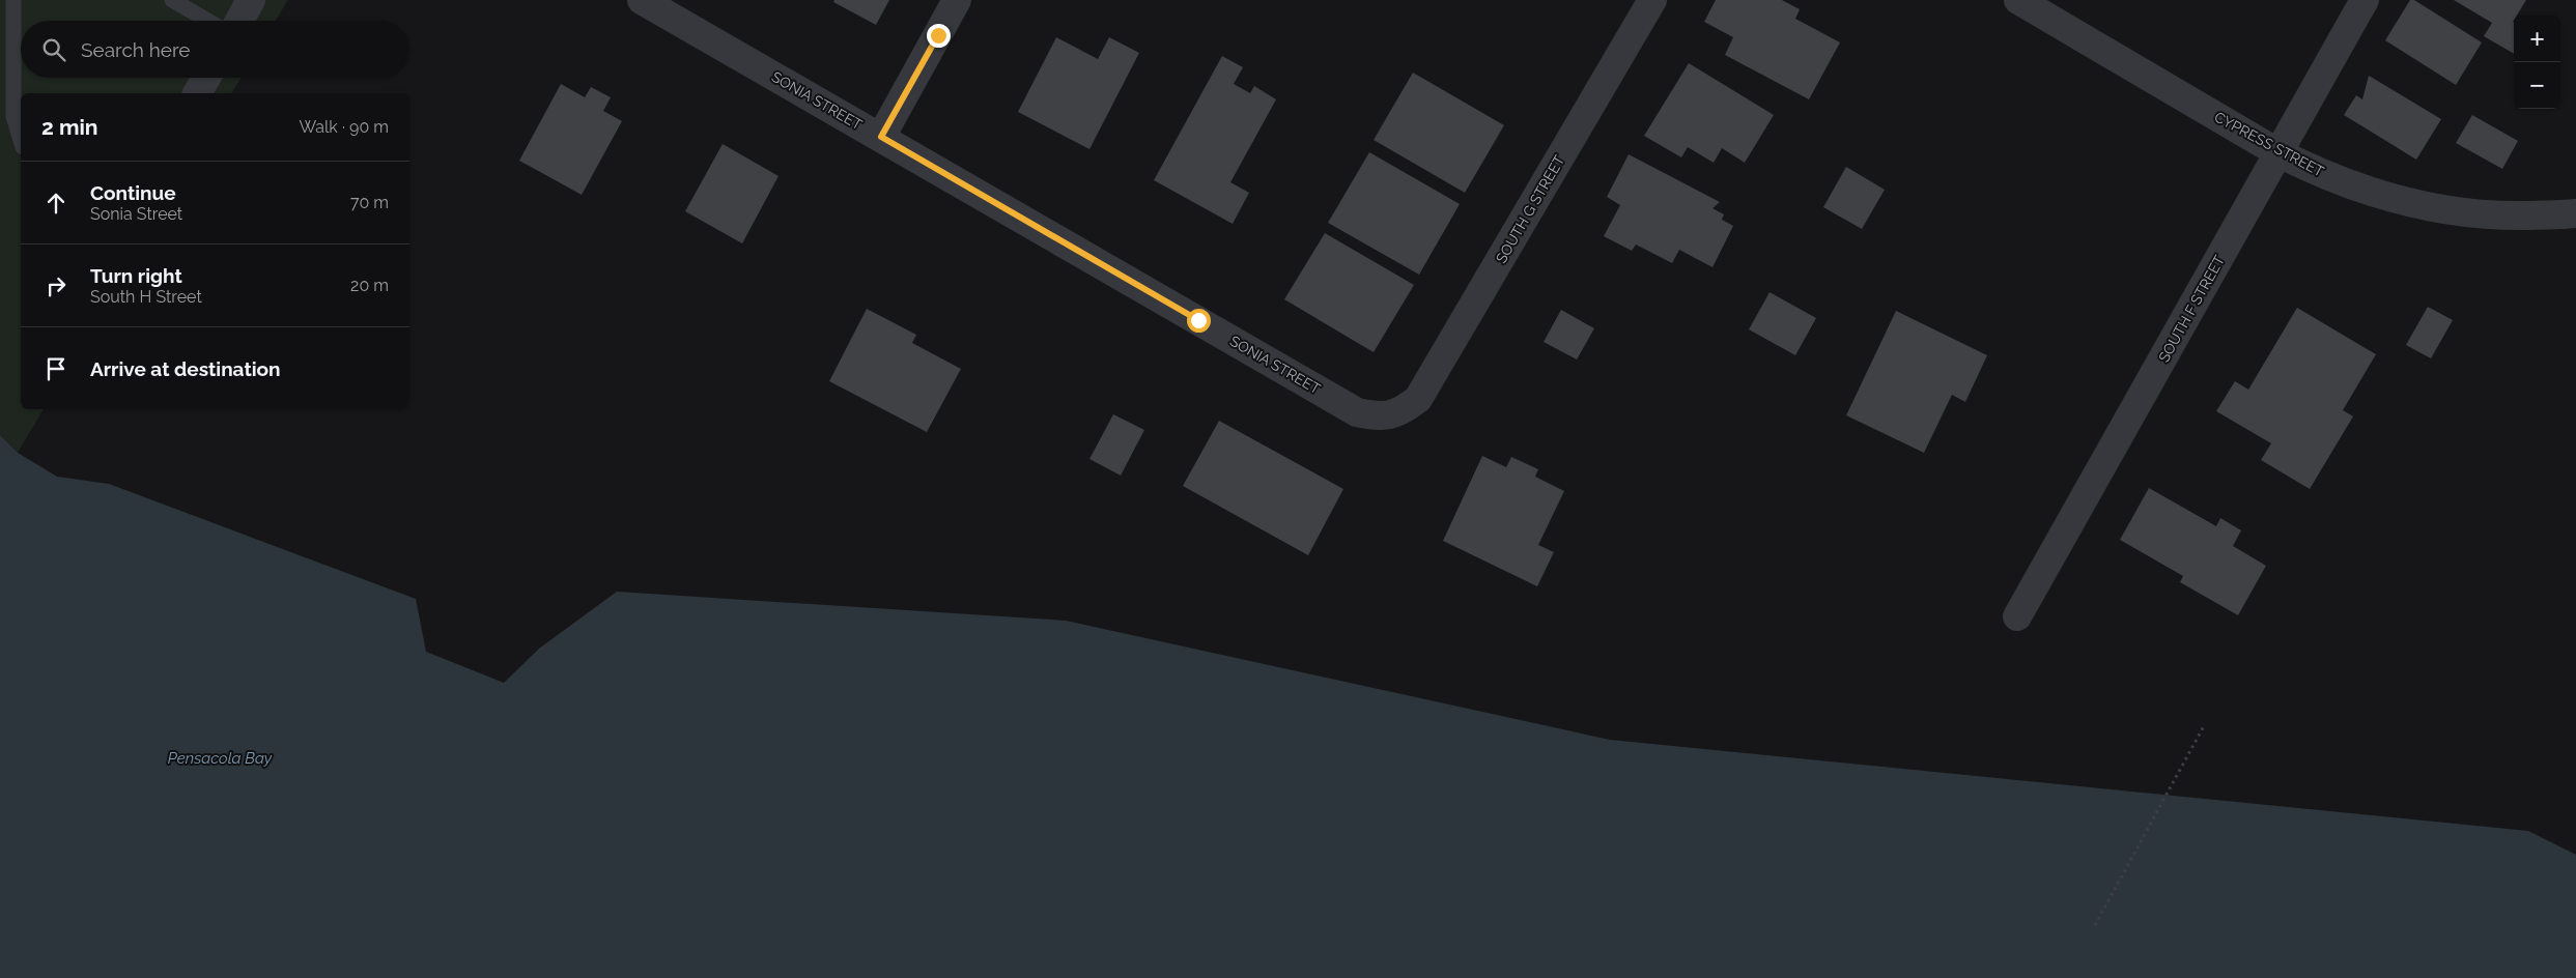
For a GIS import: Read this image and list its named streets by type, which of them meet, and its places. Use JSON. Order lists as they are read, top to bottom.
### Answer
{
  "streets": {
    "street": [
      "SONIA STREET",
      "CYPRESS STREET",
      "SOUTH G STREET",
      "SOUTH F STREET"
    ]
  },
  "crossings": [
    ["SONIA STREET", "SOUTH G STREET"],
    ["CYPRESS STREET", "SOUTH F STREET"]
  ],
  "water": ["Pensacola Bay"],
  "page": {
    "map_buttons": ["+", "−"],
    "search": "Search here",
    "heading": ["2 min", "Walk · 90 m"],
    "list": [
      ["Continue", "Sonia Street", "70 m"],
      ["Turn right", "South H Street", "20 m"],
      "Arrive at destination"
    ]
  }
}
